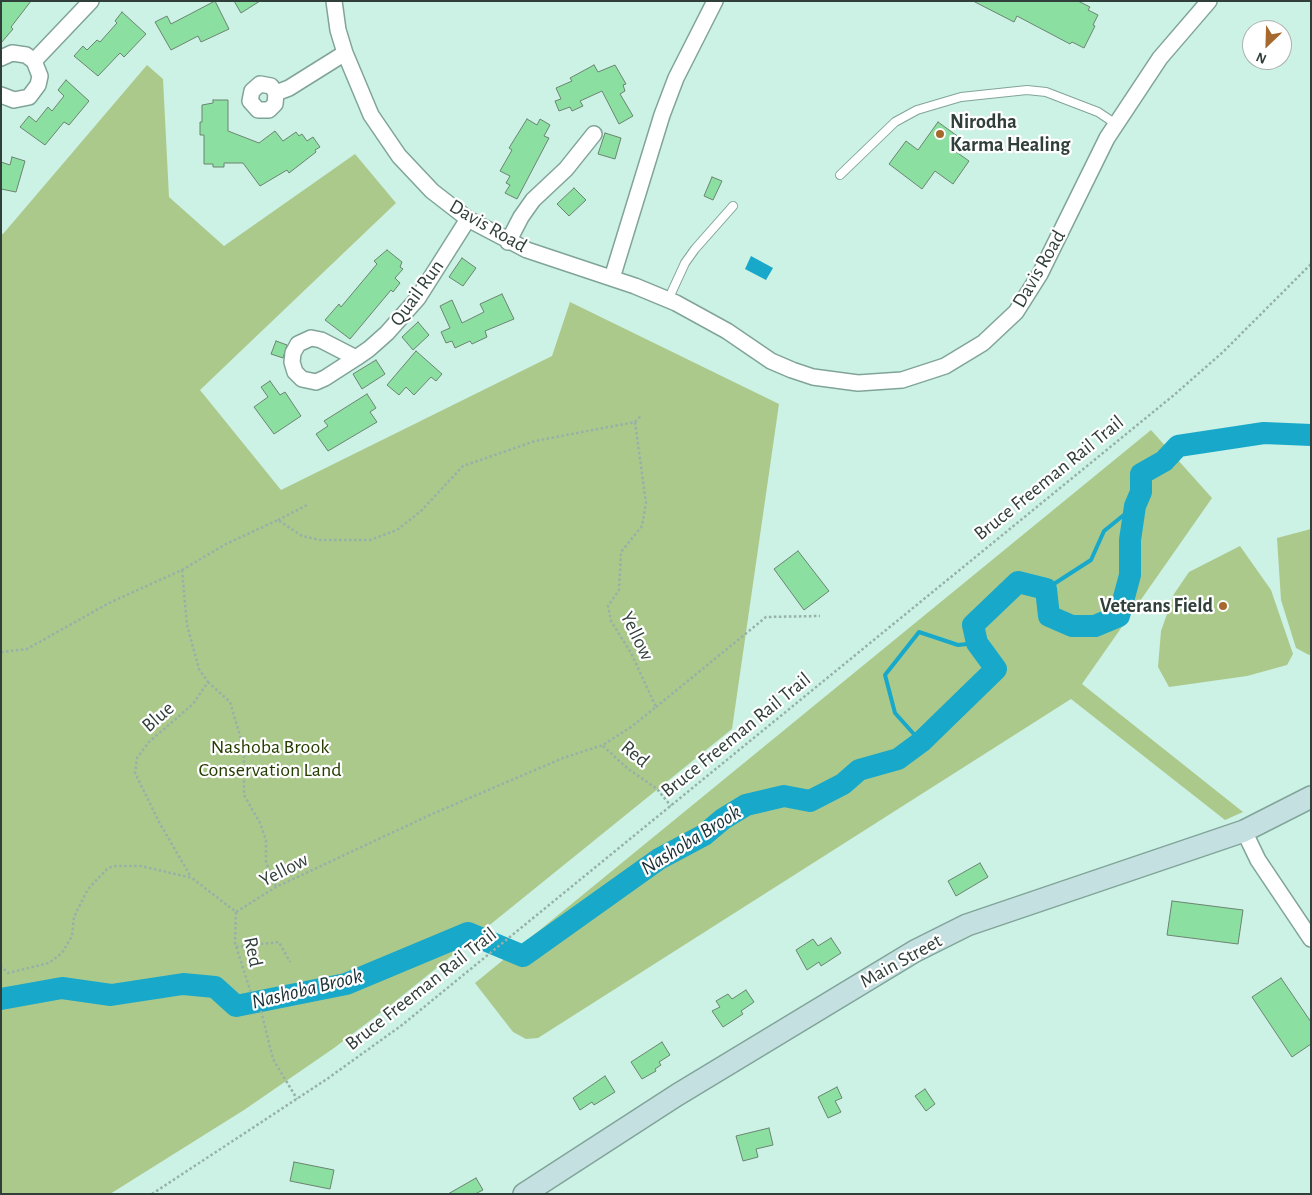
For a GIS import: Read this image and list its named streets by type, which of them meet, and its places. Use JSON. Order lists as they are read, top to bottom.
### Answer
{
  "streets": {
    "main road": ["Main Street"],
    "street": ["Davis Road", "Quail Run"],
    "path": [
      "Bruce Freeman Rail Trail",
      "Yellow",
      "Blue",
      "Red"
    ]
  },
  "crossings": [
    ["Davis Road", "Quail Run"],
    ["Bruce Freeman Rail Trail", "Red"],
    ["Yellow", "Red"]
  ],
  "water": ["Nashoba Brook"],
  "parks": ["Nashoba Brook Conservation Land"],
  "places": ["Nirodha Karma Healing", "Veterans Field"],
  "north": "bottom left"
}
